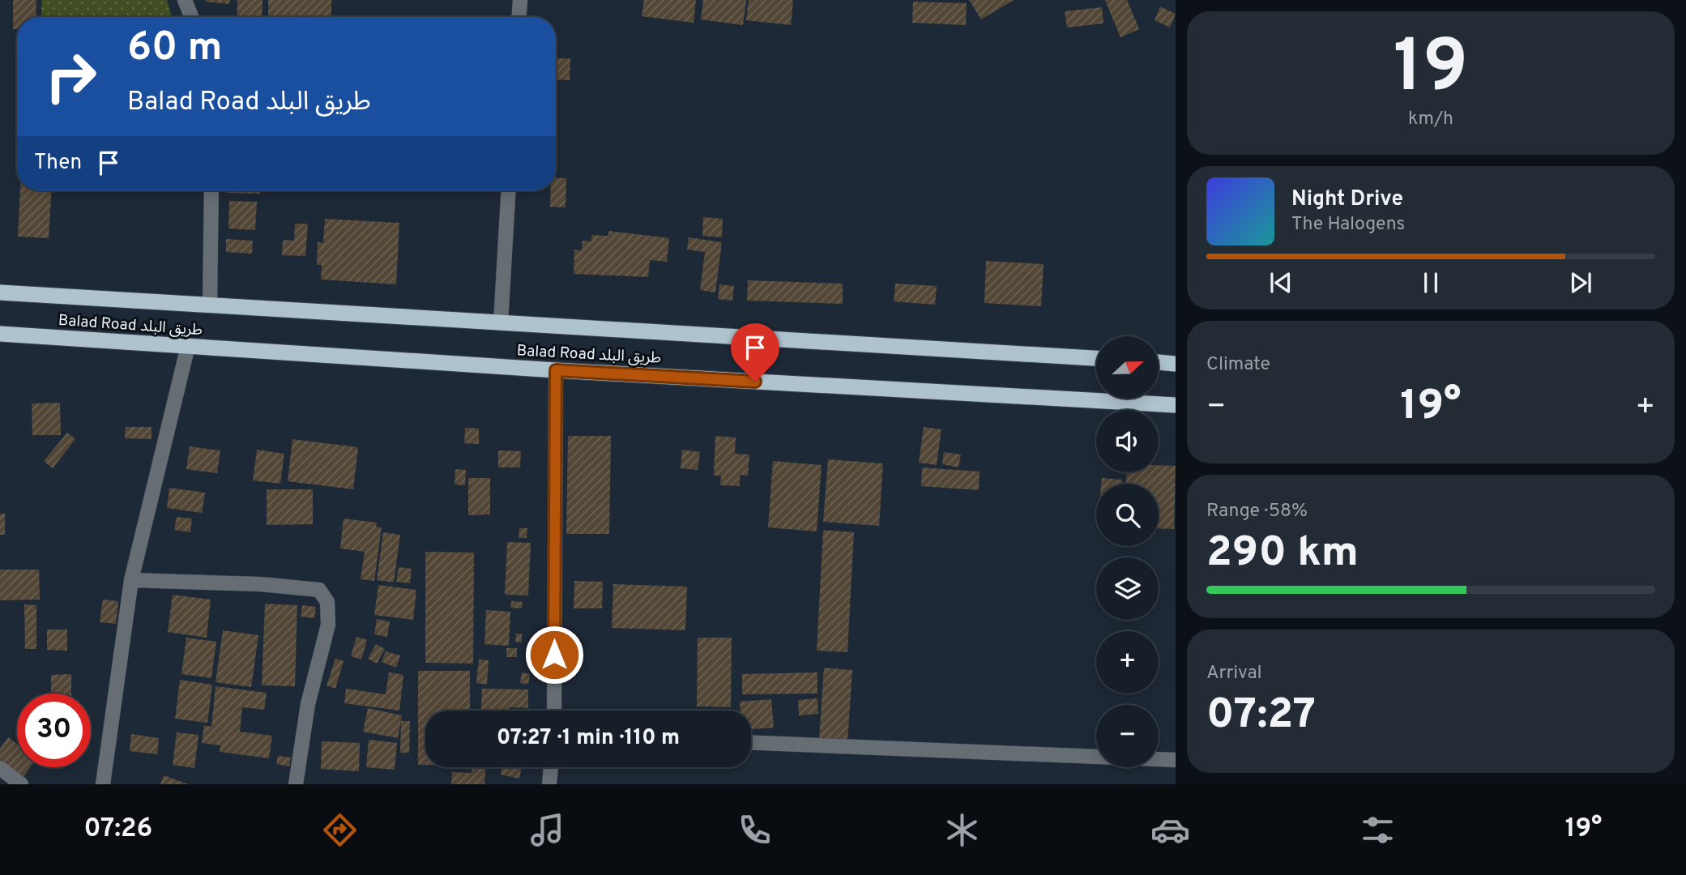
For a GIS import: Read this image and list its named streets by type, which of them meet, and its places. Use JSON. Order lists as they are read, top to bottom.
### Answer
{
  "streets": {
    "highway": ["Balad Road طريق البلد"]
  },
  "north": "right",
  "page": {
    "tile": [
      ["19", "km/h"],
      "Climate",
      ["Range · 58%", "290 km"],
      ["Arrival", "07:27"]
    ],
    "turn": ["60 m", "Balad Road طريق البلد"],
    "then": "Then",
    "song": ["Night Drive", "The Halogens"],
    "map_buttons": ["+", "−"],
    "heat": ["−", "19°", "+"],
    "limit": "30",
    "trip": "07:27 · 1 min · 110 m",
    "tabs": ["07:26", "19°"]
  }
}
